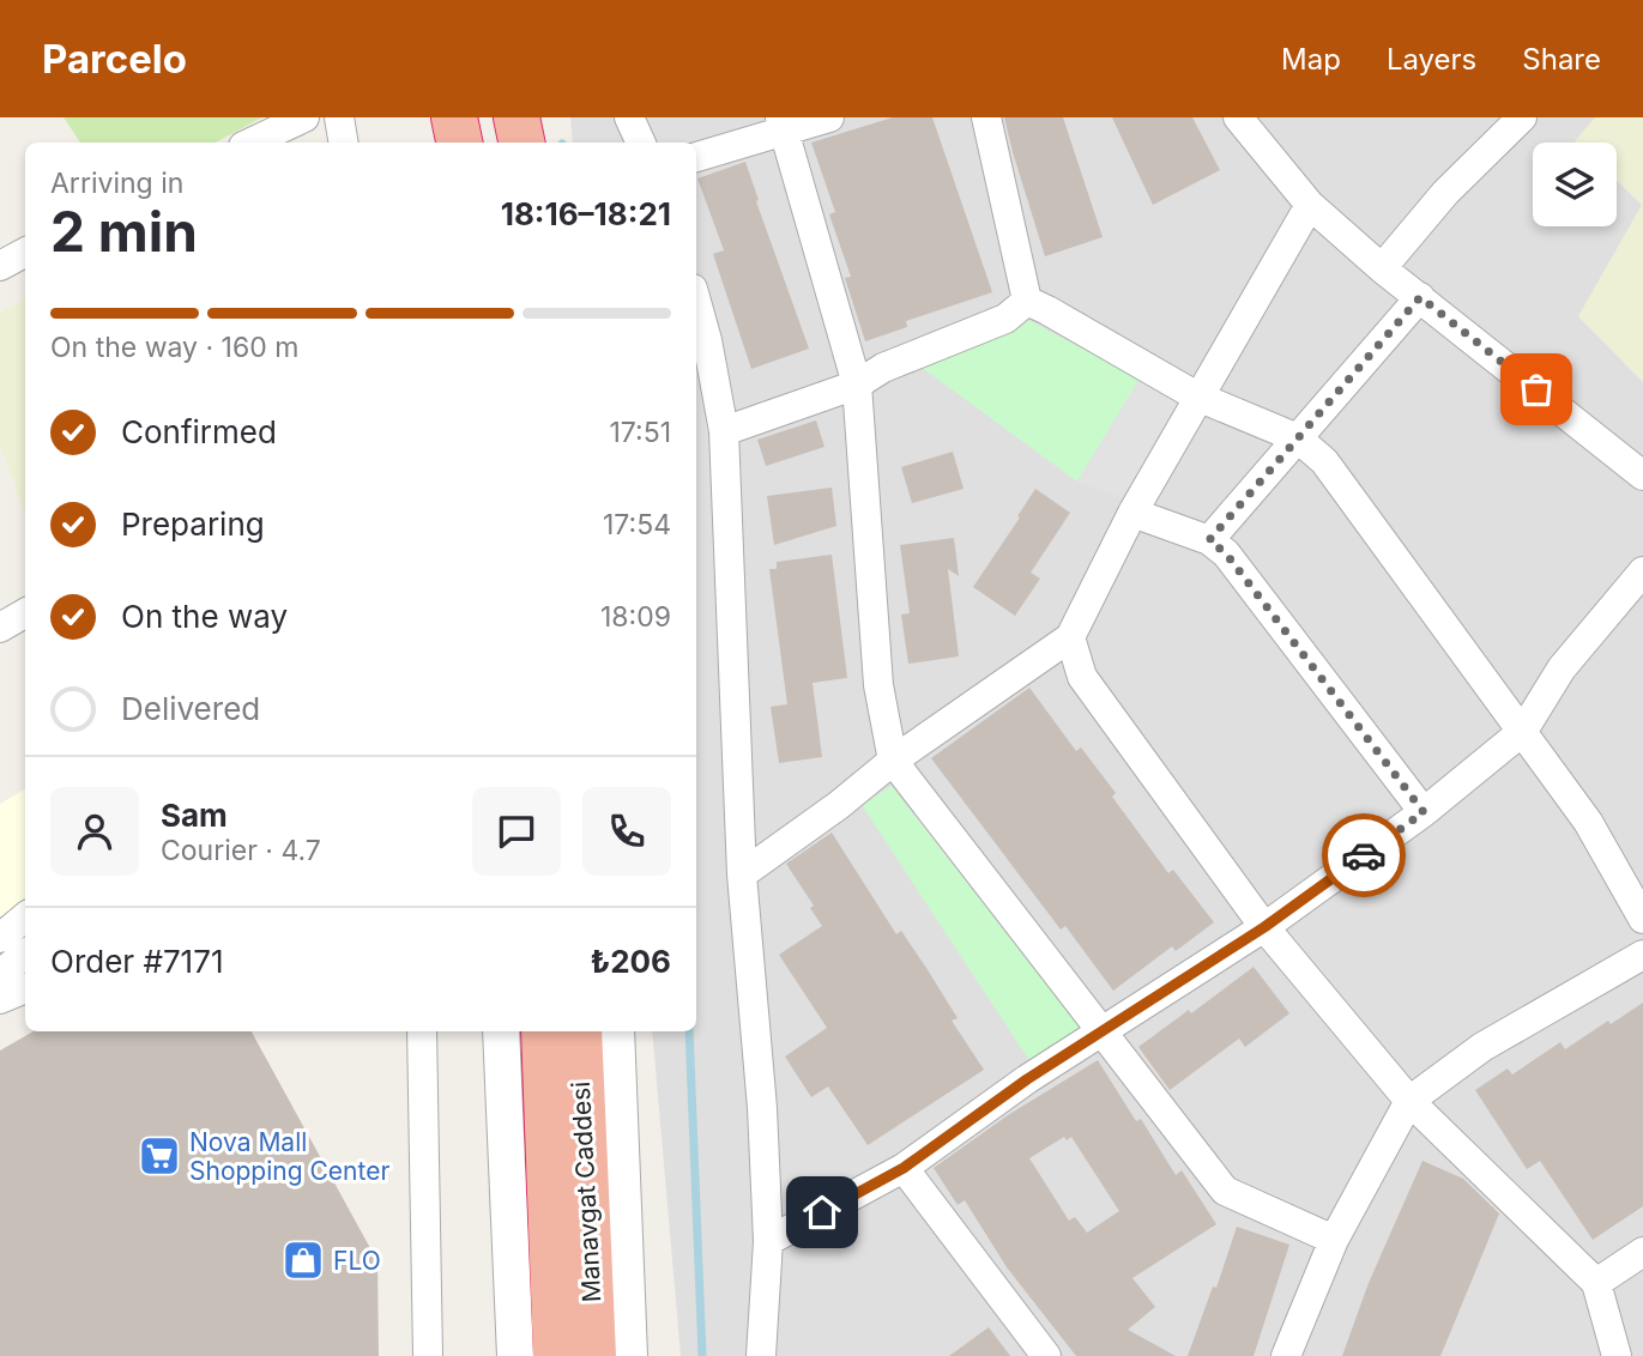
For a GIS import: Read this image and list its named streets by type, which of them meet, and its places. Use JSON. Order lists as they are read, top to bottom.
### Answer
{
  "streets": {
    "highway": ["Manavgat Caddesi"]
  },
  "places": {
    "supermarket": ["Nova Mall Shopping Center"],
    "shop": ["FLO"]
  },
  "page": {
    "header": "Parcelo",
    "nav": ["Map", "Layers", "Share"],
    "heading": ["2 min", "Arriving in", "18:16–18:21"],
    "panel": [
      "Sam",
      "Courier · 4.7",
      "Order #7171",
      "₺206"
    ],
    "bar": "On the way · 160 m",
    "list": [
      ["Confirmed", "17:51"],
      ["Preparing", "17:54"],
      ["On the way", "18:09"],
      "Delivered"
    ]
  }
}
